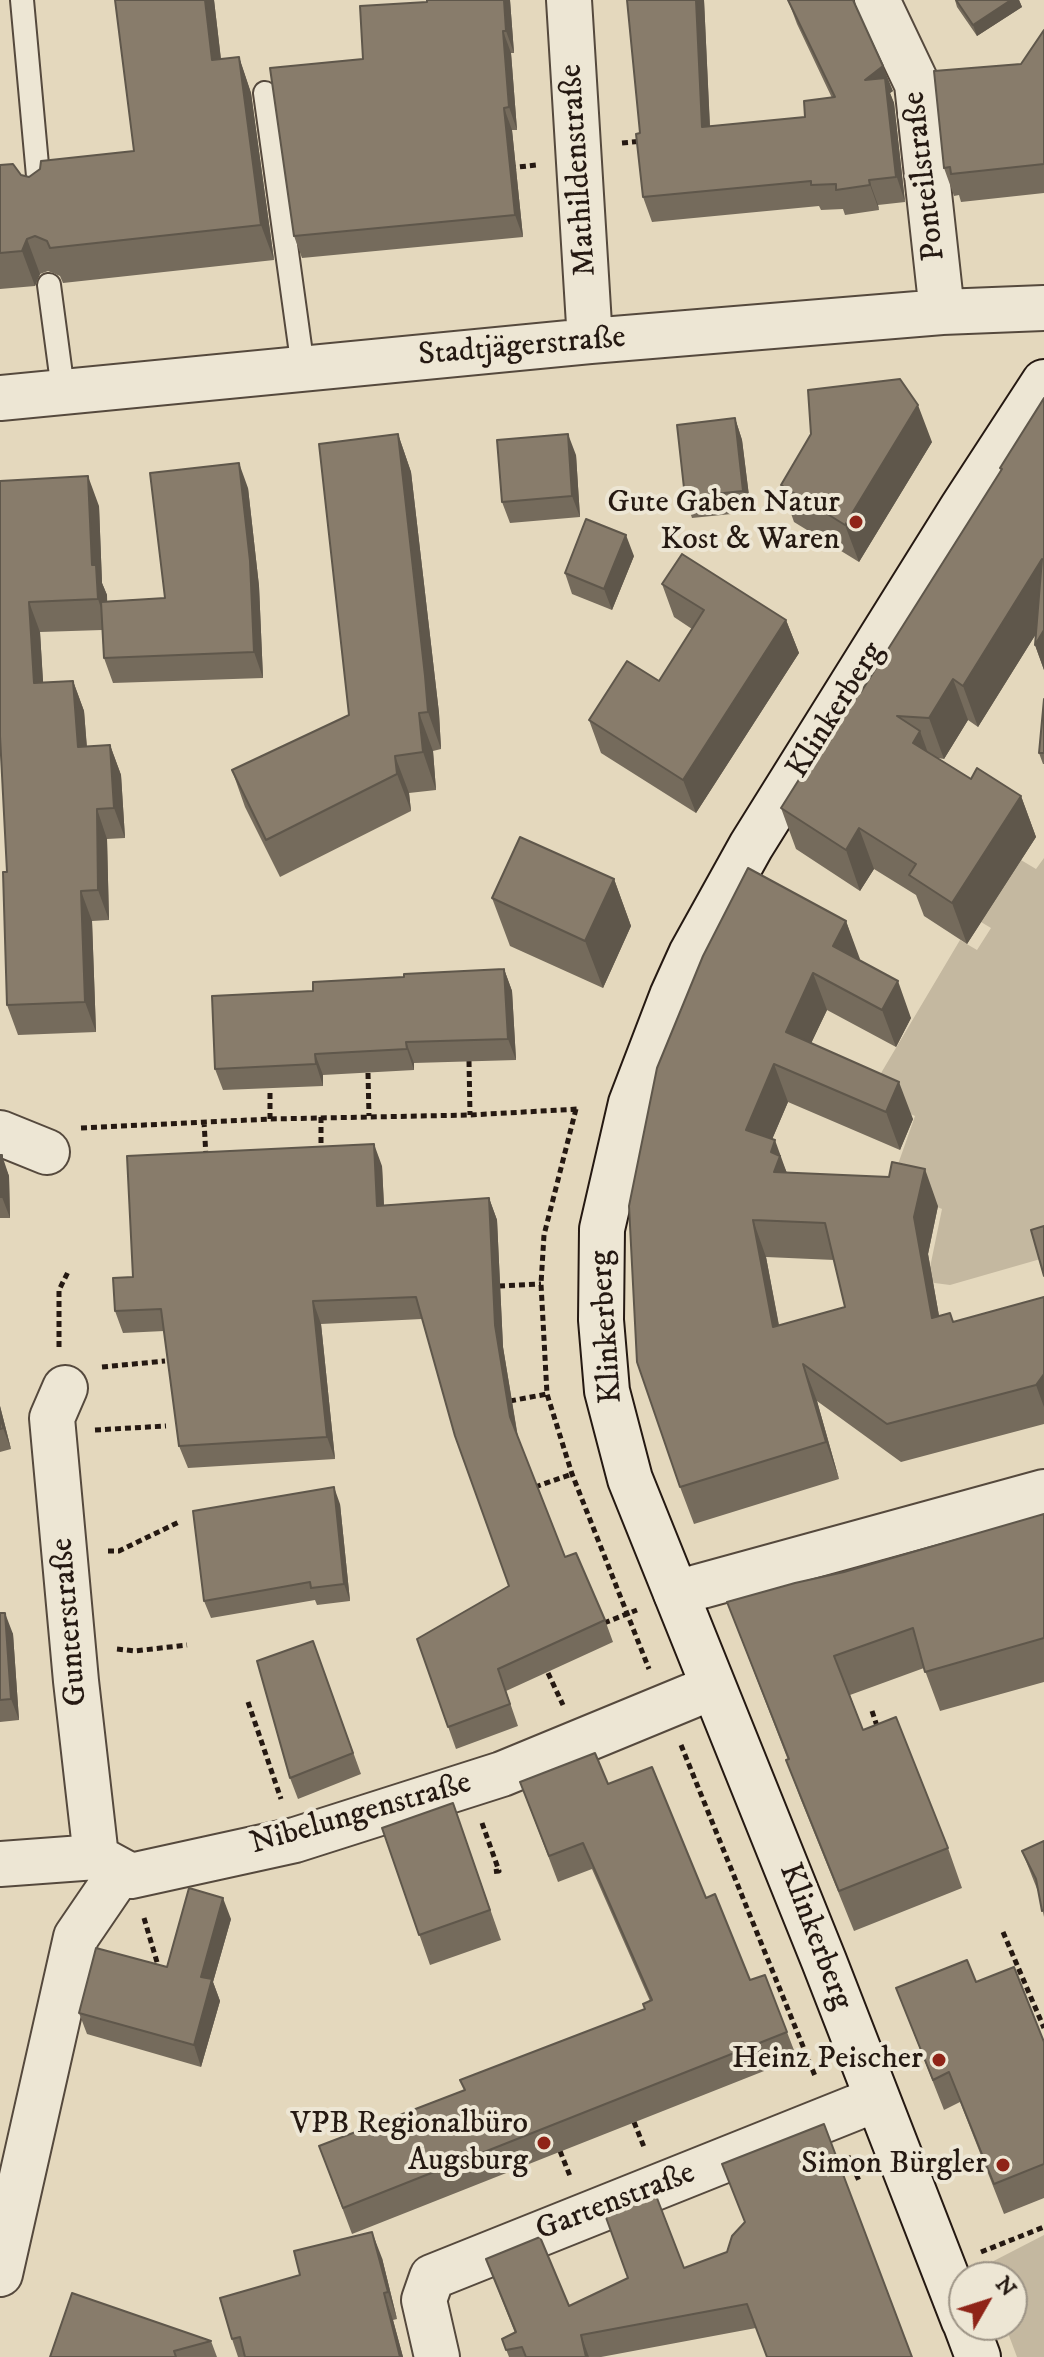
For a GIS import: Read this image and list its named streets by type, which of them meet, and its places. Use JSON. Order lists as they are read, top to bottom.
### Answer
{
  "streets": {
    "street": [
      "Mathildenstraße",
      "Ponteilstraße",
      "Stadtjägerstraße",
      "Klinkerberg",
      "Gunterstraße",
      "Nibelungenstraße",
      "Gartenstraße"
    ]
  },
  "crossings": [
    ["Mathildenstraße", "Stadtjägerstraße"],
    ["Ponteilstraße", "Stadtjägerstraße"],
    ["Klinkerberg", "Nibelungenstraße"],
    ["Klinkerberg", "Gartenstraße"],
    ["Gunterstraße", "Nibelungenstraße"]
  ],
  "places": [
    "Gute Gaben Natur Kost & Waren",
    "Heinz Peischer",
    "VPB Regionalbüro Augsburg",
    "Simon Bürgler"
  ],
  "north": "top right"
}
